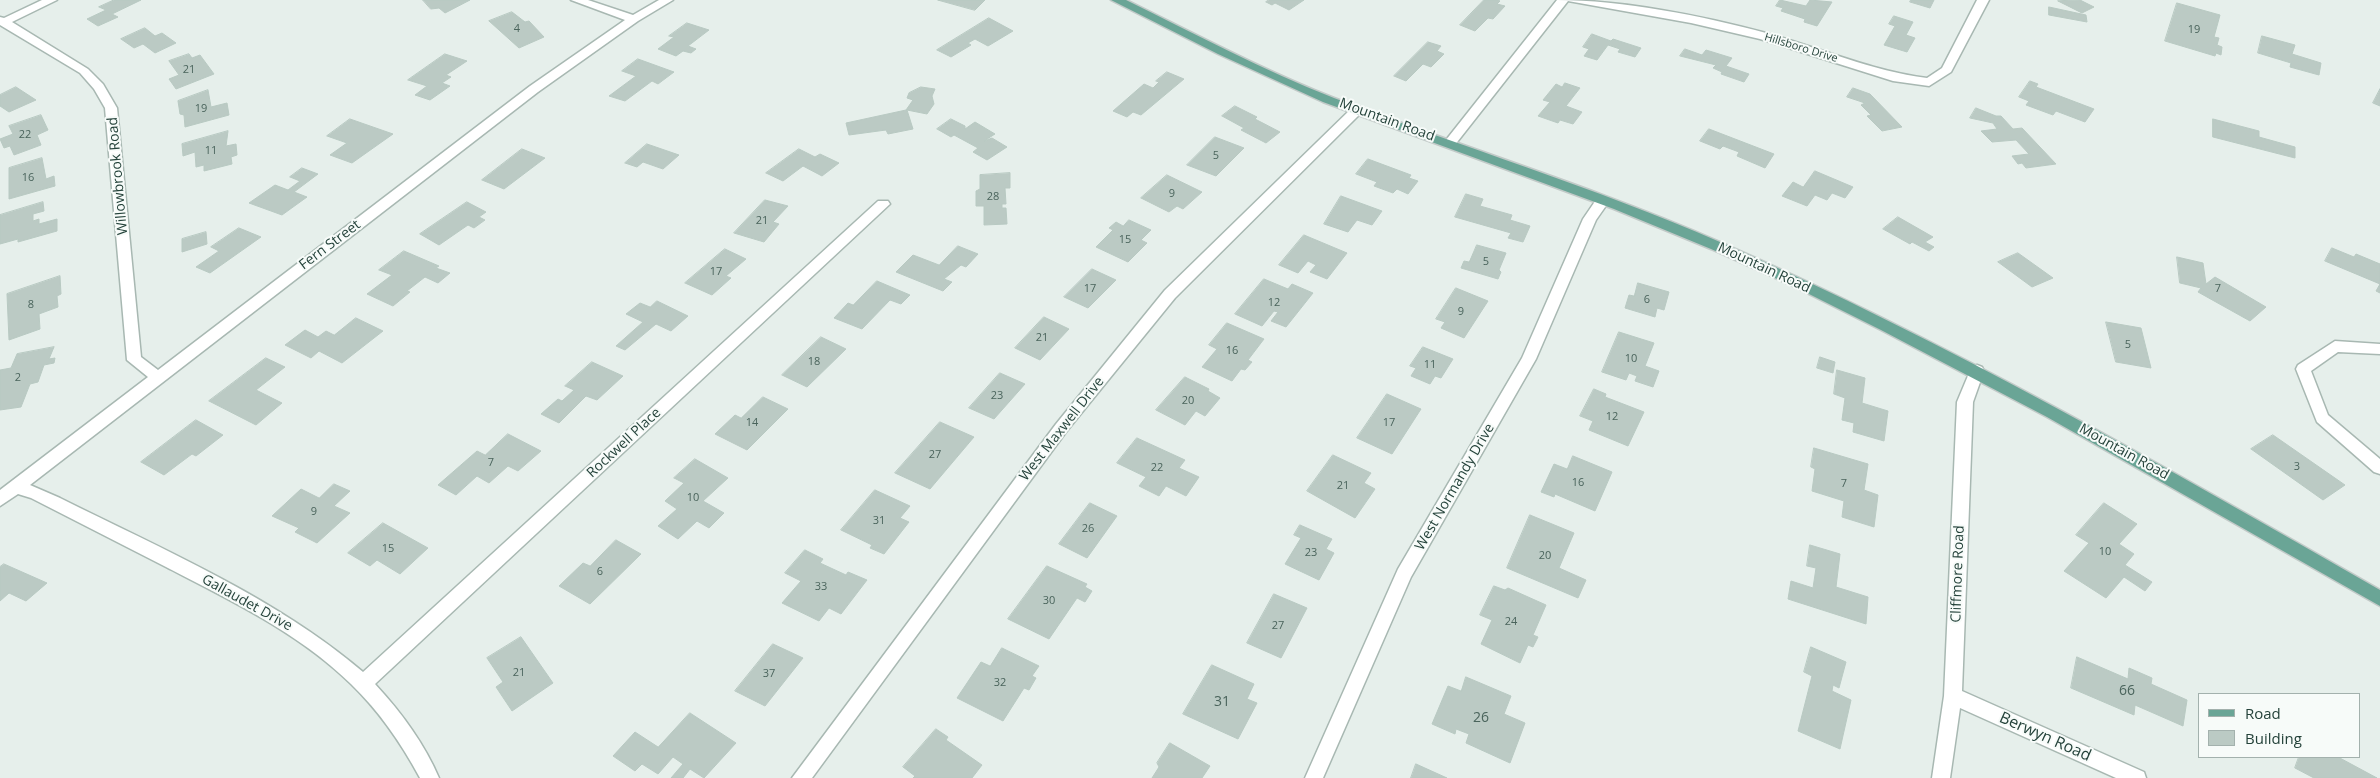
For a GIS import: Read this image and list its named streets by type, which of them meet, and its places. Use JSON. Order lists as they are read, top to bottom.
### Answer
{
  "streets": {
    "main road": ["Mountain Road"],
    "street": [
      "Hillsboro Drive",
      "Willowbrook Road",
      "Fern Street",
      "West Maxwell Drive",
      "Rockwell Place",
      "West Normandy Drive",
      "Cliffmore Road",
      "Gallaudet Drive",
      "Berwyn Road"
    ]
  },
  "crossings": [
    ["Mountain Road", "West Maxwell Drive"],
    ["Mountain Road", "West Normandy Drive"],
    ["Mountain Road", "Cliffmore Road"],
    ["Willowbrook Road", "Fern Street"],
    ["Fern Street", "Gallaudet Drive"],
    ["Rockwell Place", "Gallaudet Drive"],
    ["Cliffmore Road", "Berwyn Road"]
  ],
  "house_numbers": [
    "4",
    "19",
    "21",
    "19",
    "22",
    "11",
    "5",
    "16",
    "9",
    "28",
    "21",
    "15",
    "5",
    "17",
    "17",
    "7",
    "6",
    "12",
    "8",
    "9",
    "21",
    "5",
    "16",
    "10",
    "18",
    "11",
    "2",
    "23",
    "20",
    "12",
    "14",
    "17",
    "27",
    "7",
    "3",
    "22",
    "16",
    "7",
    "21",
    "10",
    "9",
    "31",
    "26",
    "15",
    "10",
    "23",
    "20",
    "6",
    "33",
    "30",
    "24",
    "27",
    "21",
    "37",
    "32",
    "66",
    "31",
    "26"
  ],
  "legend": ["Road", "Building"]
}
